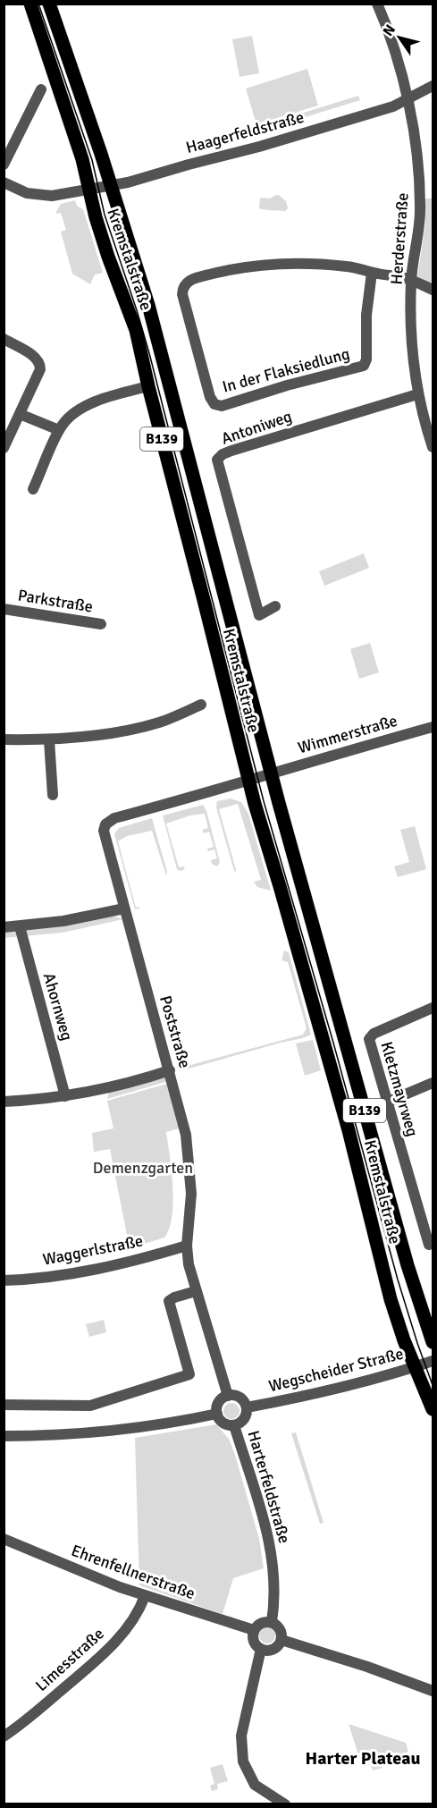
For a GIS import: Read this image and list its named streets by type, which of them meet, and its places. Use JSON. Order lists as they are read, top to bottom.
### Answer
{
  "streets": {
    "main road": ["Kremstalstraße", "B139"],
    "street": [
      "Haagerfeldstraße",
      "Herderstraße",
      "In der Flaksiedlung",
      "Antoniweg",
      "Parkstraße",
      "Wimmerstraße",
      "Ahornweg",
      "Poststraße",
      "Kletzmayrweg",
      "Waggerlstraße",
      "Wegscheider Straße",
      "Harterfeldstraße",
      "Ehrenfellnerstraße",
      "Limesstraße"
    ]
  },
  "crossings": [
    ["Haagerfeldstraße", "Herderstraße"],
    ["Haagerfeldstraße", "Kremstalstraße"],
    ["Herderstraße", "In der Flaksiedlung"],
    ["Herderstraße", "Antoniweg"],
    ["Kremstalstraße", "B139"],
    ["Kremstalstraße", "Wimmerstraße"],
    ["Kremstalstraße", "Poststraße"],
    ["Kremstalstraße", "Wegscheider Straße"],
    ["B139", "Wegscheider Straße"],
    ["Wimmerstraße", "Poststraße"],
    ["Poststraße", "Waggerlstraße"],
    ["Poststraße", "Wegscheider Straße"],
    ["Poststraße", "Harterfeldstraße"],
    ["Wegscheider Straße", "Harterfeldstraße"],
    ["Harterfeldstraße", "Ehrenfellnerstraße"],
    ["Ehrenfellnerstraße", "Limesstraße"]
  ],
  "districts": ["Harter Plateau"],
  "parks": ["Demenzgarten"],
  "north": "top left"
}
